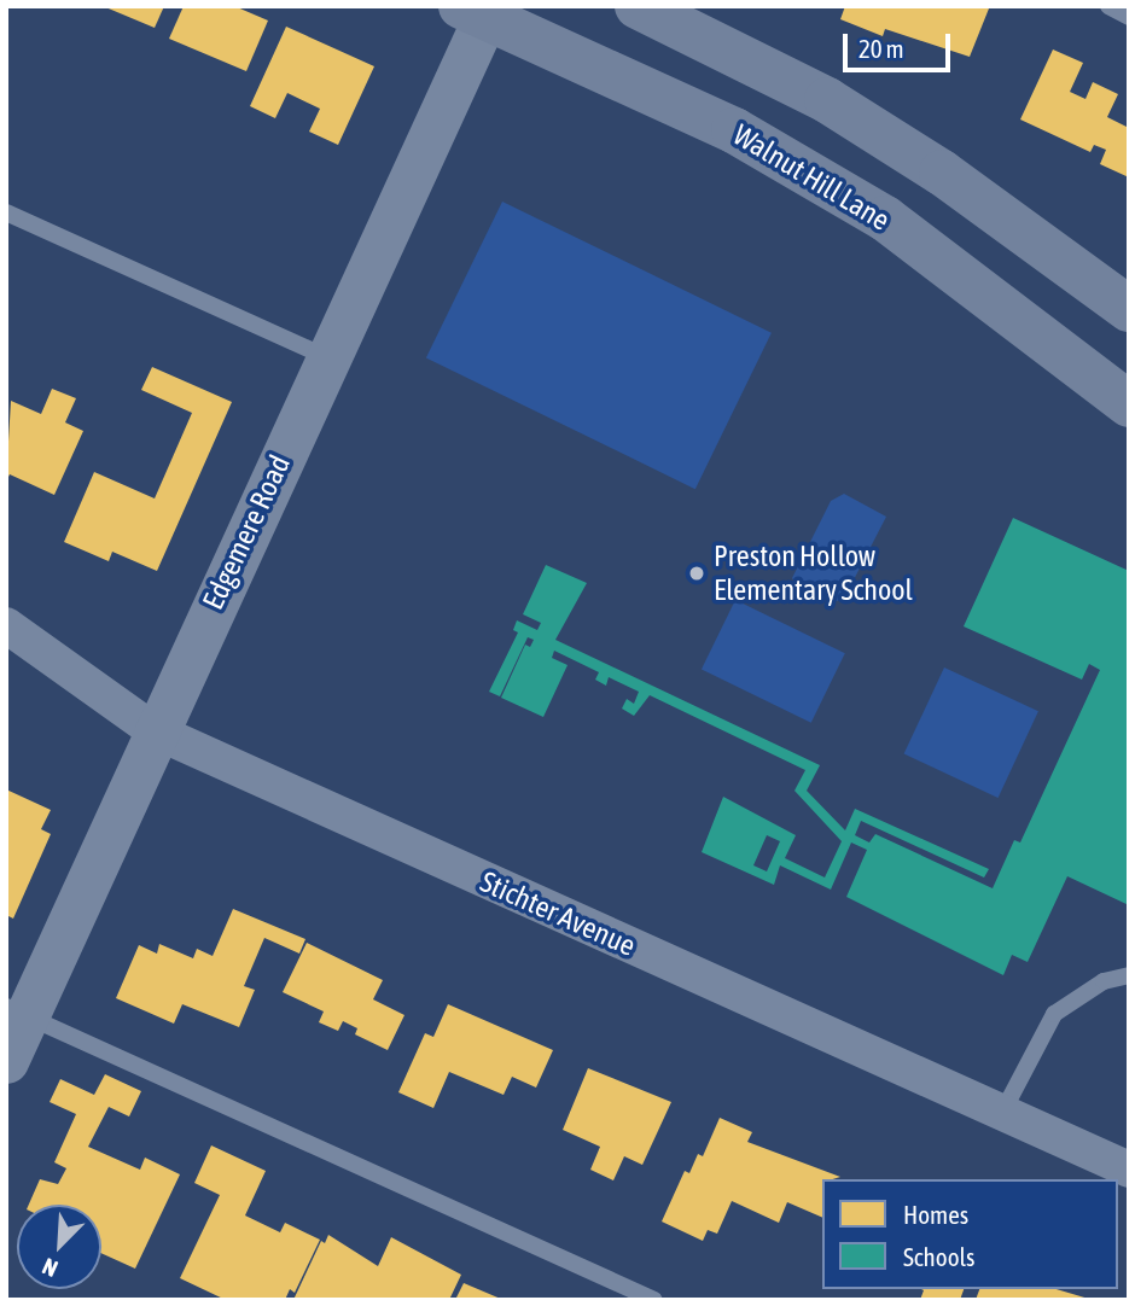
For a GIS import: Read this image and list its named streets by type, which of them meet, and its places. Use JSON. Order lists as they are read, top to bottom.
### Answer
{
  "streets": {
    "main road": ["Walnut Hill Lane"],
    "street": ["Edgemere Road", "Stichter Avenue"]
  },
  "crossings": [
    ["Walnut Hill Lane", "Edgemere Road"],
    ["Edgemere Road", "Stichter Avenue"]
  ],
  "places": ["Preston Hollow Elementary School"],
  "legend": ["Homes", "Schools"],
  "scale_bar": "20 m",
  "north": "bottom left"
}
